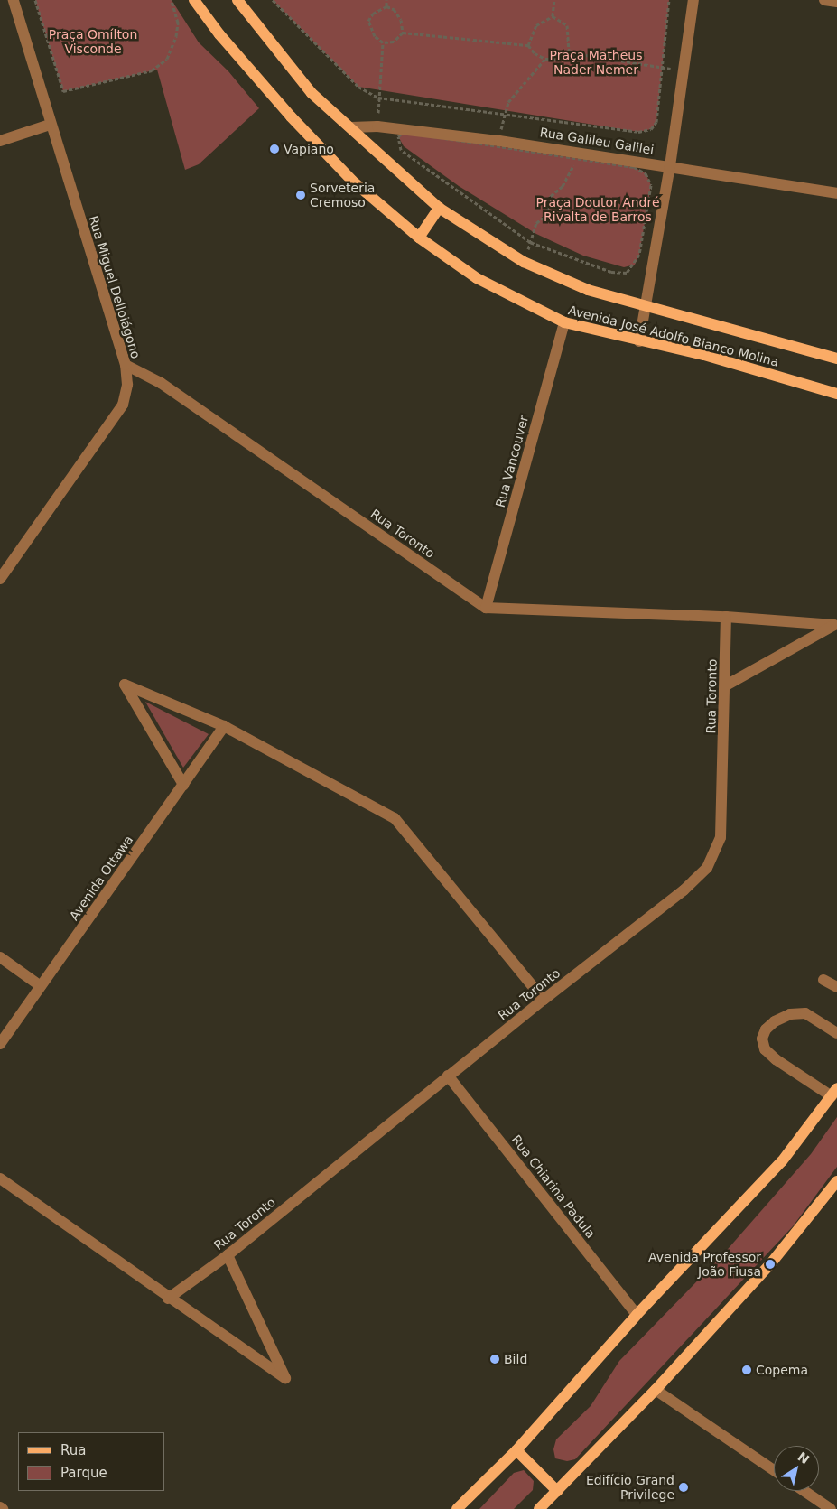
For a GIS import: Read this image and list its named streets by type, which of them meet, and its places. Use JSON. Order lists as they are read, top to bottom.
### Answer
{
  "streets": {
    "main road": ["Avenida José Adolfo Bianco Molina"],
    "street": [
      "Rua Galileu Galilei",
      "Rua Miguel Delloiágono",
      "Rua Vancouver",
      "Rua Toronto",
      "Avenida Ottawa",
      "Rua Chiarina Padula"
    ]
  },
  "crossings": [
    ["Rua Galileu Galilei", "Avenida José Adolfo Bianco Molina"],
    ["Rua Miguel Delloiágono", "Rua Toronto"],
    ["Avenida José Adolfo Bianco Molina", "Rua Vancouver"],
    ["Rua Vancouver", "Rua Toronto"],
    ["Rua Toronto", "Rua Chiarina Padula"]
  ],
  "parks": ["Praça Omílton Visconde", "Praça Matheus Nader Nemer", "Praça Doutor André Rivalta de Barros"],
  "places": [
    "Vapiano",
    "Sorveteria Cremoso",
    "Avenida Professor João Fiusa",
    "Bild",
    "Copema",
    "Edifício Grand Privilege"
  ],
  "legend": ["Rua", "Parque"],
  "north": "top right"
}
